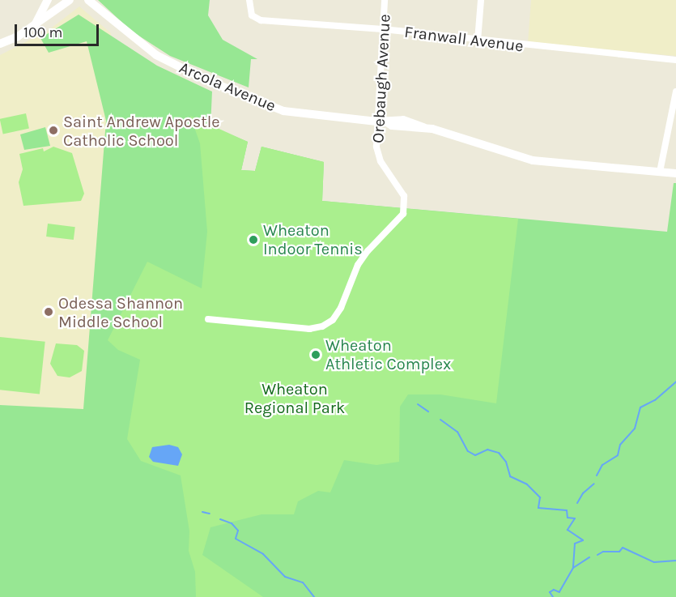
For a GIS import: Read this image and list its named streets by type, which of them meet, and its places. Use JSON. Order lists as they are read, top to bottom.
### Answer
{
  "streets": {
    "street": ["Franwall Avenue", "Orebaugh Avenue", "Arcola Avenue"]
  },
  "crossings": [
    ["Franwall Avenue", "Orebaugh Avenue"],
    ["Orebaugh Avenue", "Arcola Avenue"]
  ],
  "parks": ["Wheaton Regional Park"],
  "places": [
    "Saint Andrew Apostle Catholic School",
    "Wheaton Indoor Tennis",
    "Odessa Shannon Middle School",
    "Wheaton Athletic Complex"
  ],
  "scale_bar": "100 m"
}
